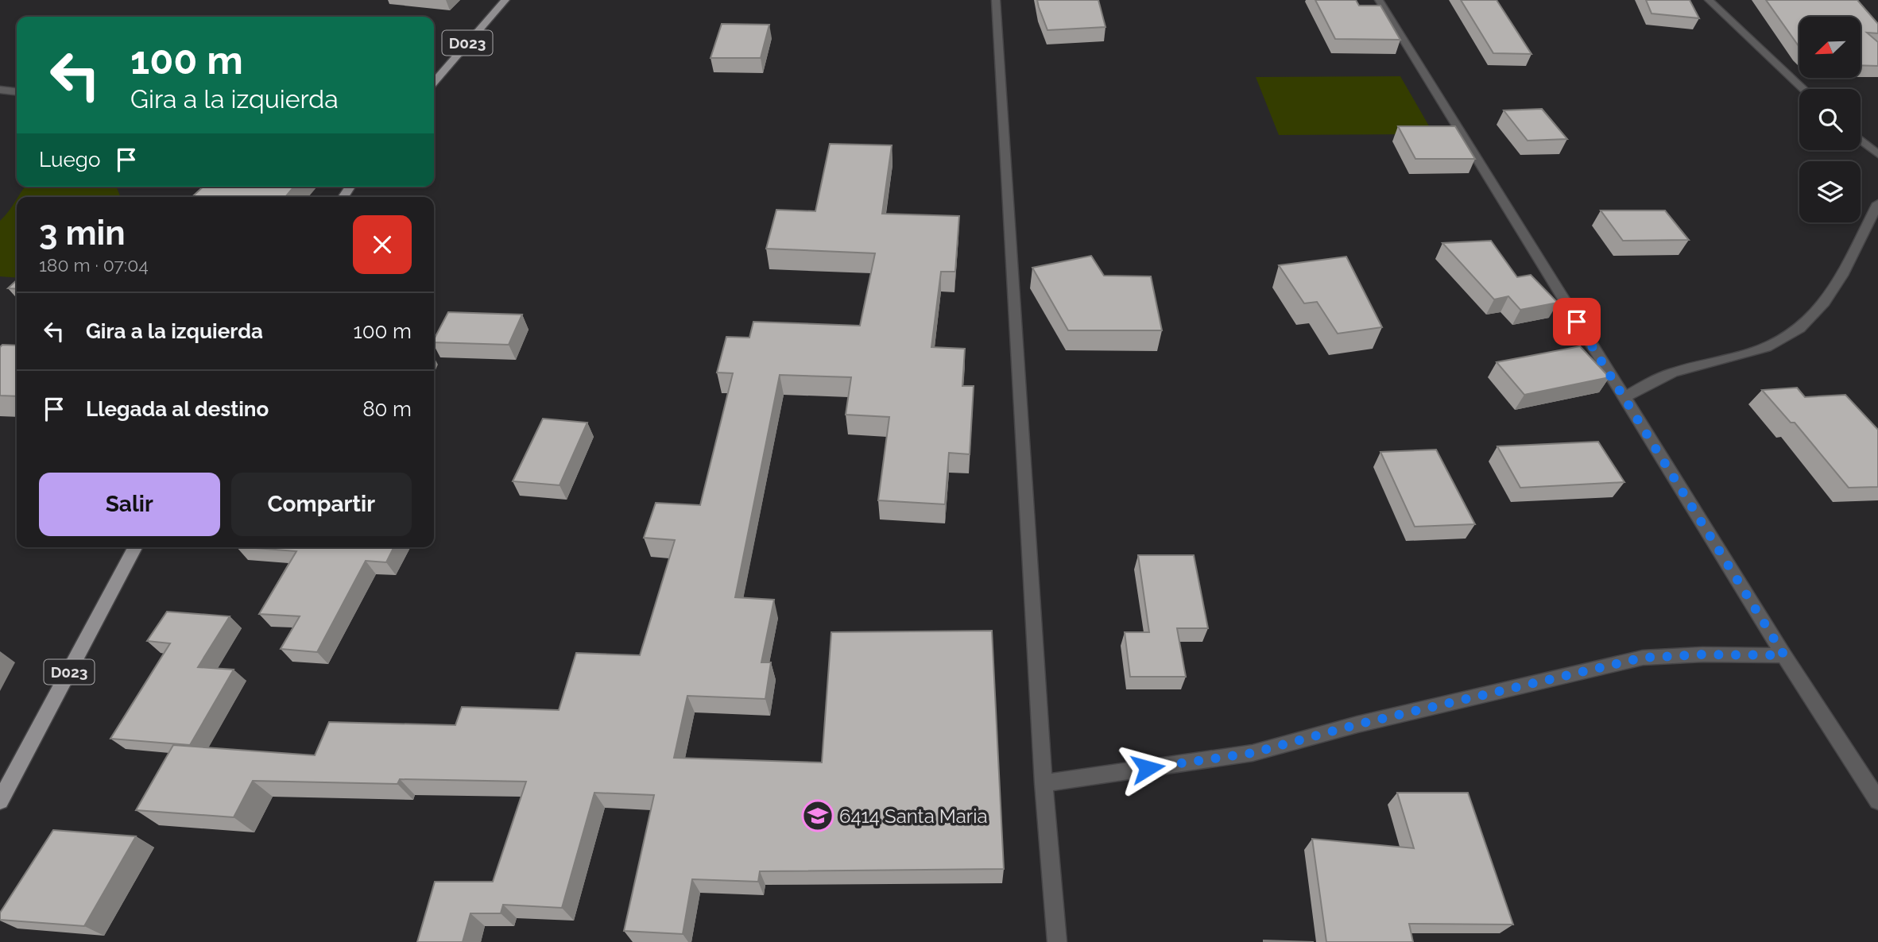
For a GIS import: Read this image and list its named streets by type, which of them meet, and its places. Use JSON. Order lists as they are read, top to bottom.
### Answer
{
  "streets": {
    "main road": ["D023"]
  },
  "places": {
    "school or university": ["6414 Santa Maria"]
  },
  "north": "bottom left",
  "page": {
    "turn": ["100 m", "Gira a la izquierda"],
    "then": "Luego",
    "heading": ["3 min", "180 m · 07:04"],
    "list": [
      {
        "name": "Gira a la izquierda",
        "value": "100 m"
      },
      {
        "name": "Llegada al destino",
        "value": "80 m"
      }
    ],
    "buttons": ["Salir", "Compartir"]
  }
}
